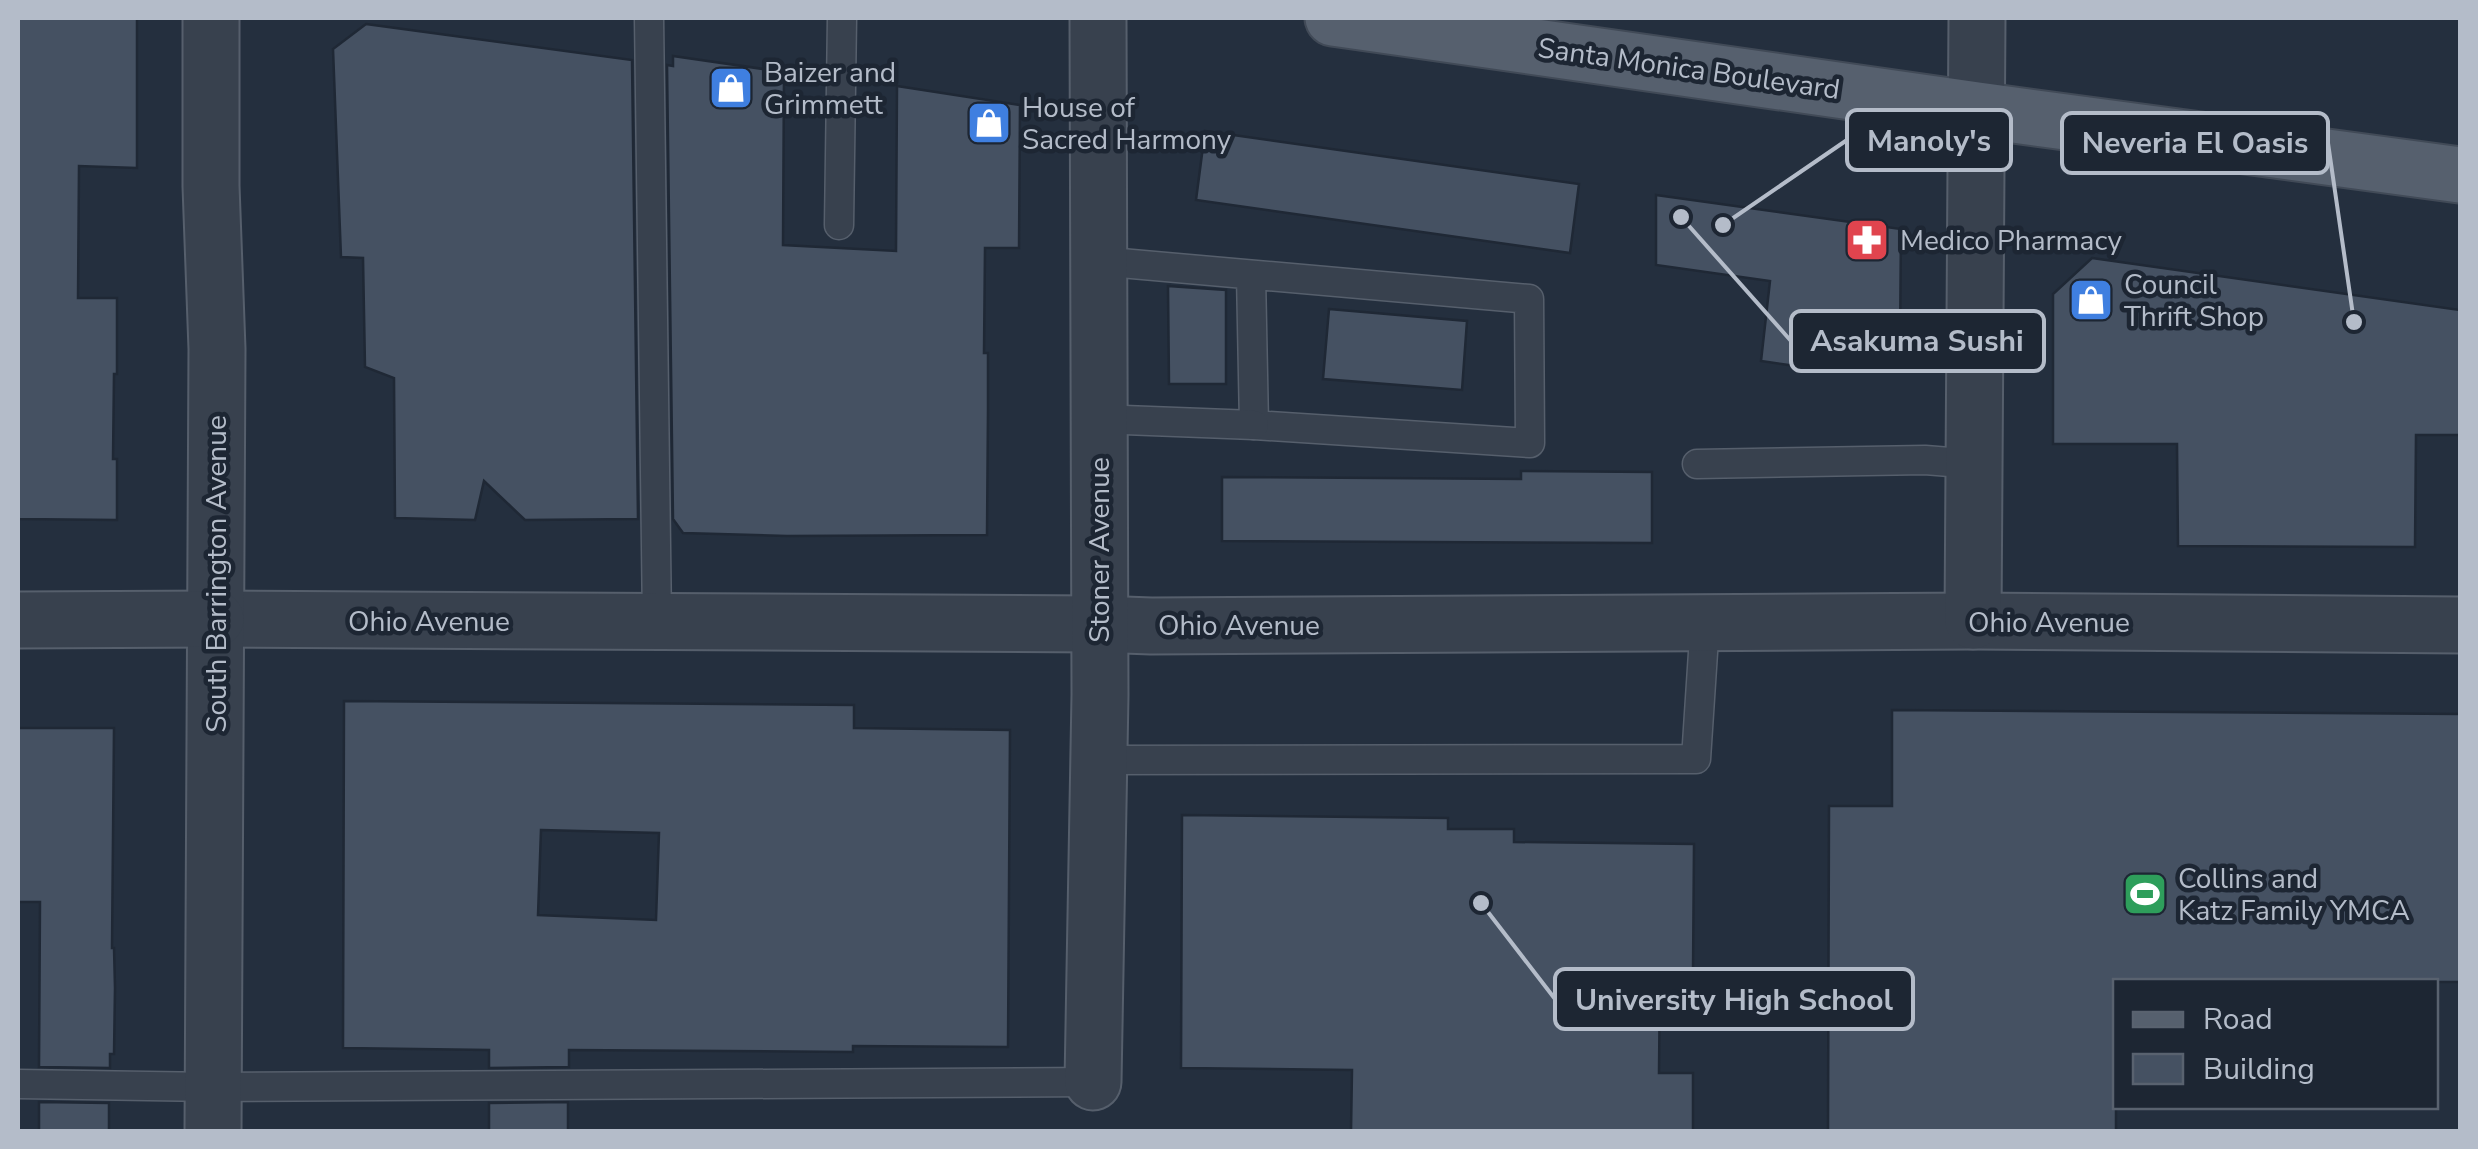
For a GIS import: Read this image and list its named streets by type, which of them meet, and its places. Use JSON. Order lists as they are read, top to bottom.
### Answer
{
  "streets": {
    "main road": ["Santa Monica Boulevard"],
    "street": ["Stoner Avenue", "South Barrington Avenue", "Ohio Avenue"]
  },
  "crossings": [
    ["Stoner Avenue", "Ohio Avenue"],
    ["South Barrington Avenue", "Ohio Avenue"]
  ],
  "places": {
    "shop": ["Baizer and Grimmett", "House of Sacred Harmony", "Council Thrift Shop"],
    "other": [
      "Asakuma Sushi",
      "Manoly's",
      "Neveria El Oasis",
      "University High School"
    ],
    "pharmacy": ["Medico Pharmacy"],
    "sports": ["Collins and Katz Family YMCA"]
  },
  "legend": ["Road", "Building"]
}
